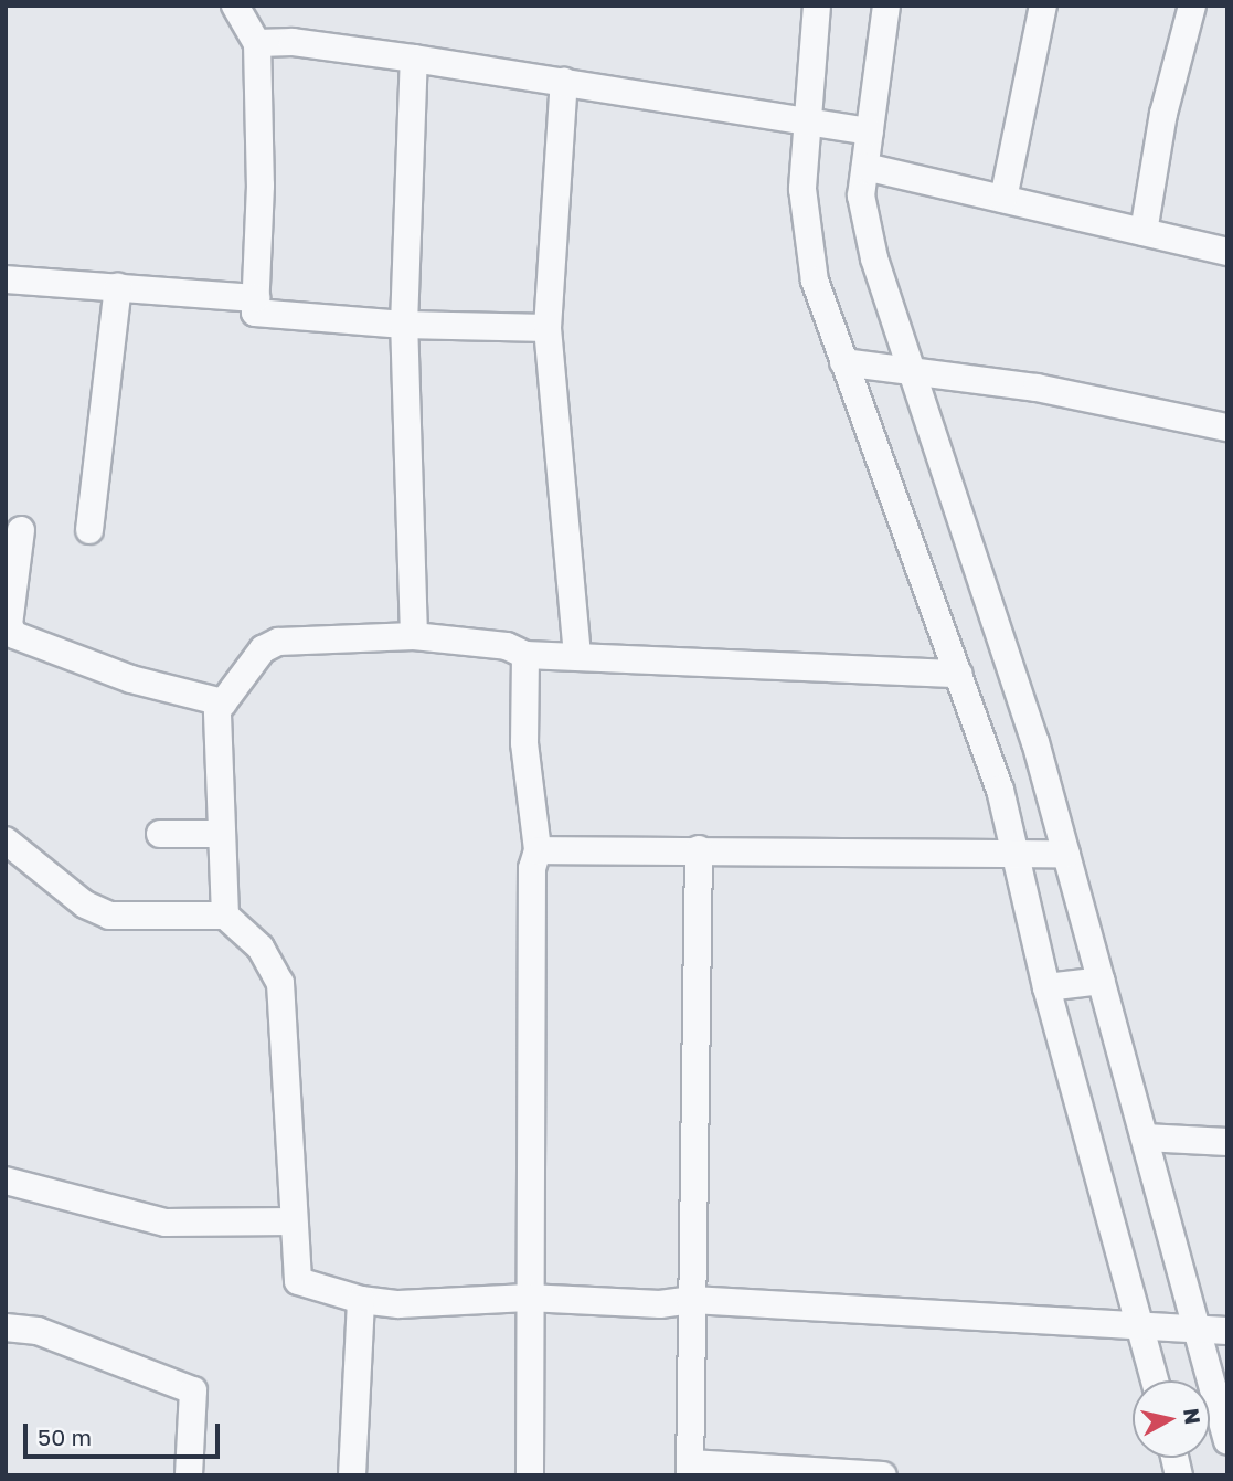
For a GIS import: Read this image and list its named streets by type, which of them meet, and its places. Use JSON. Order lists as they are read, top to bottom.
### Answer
{
  "scale_bar": "50 m",
  "north": "right"
}
